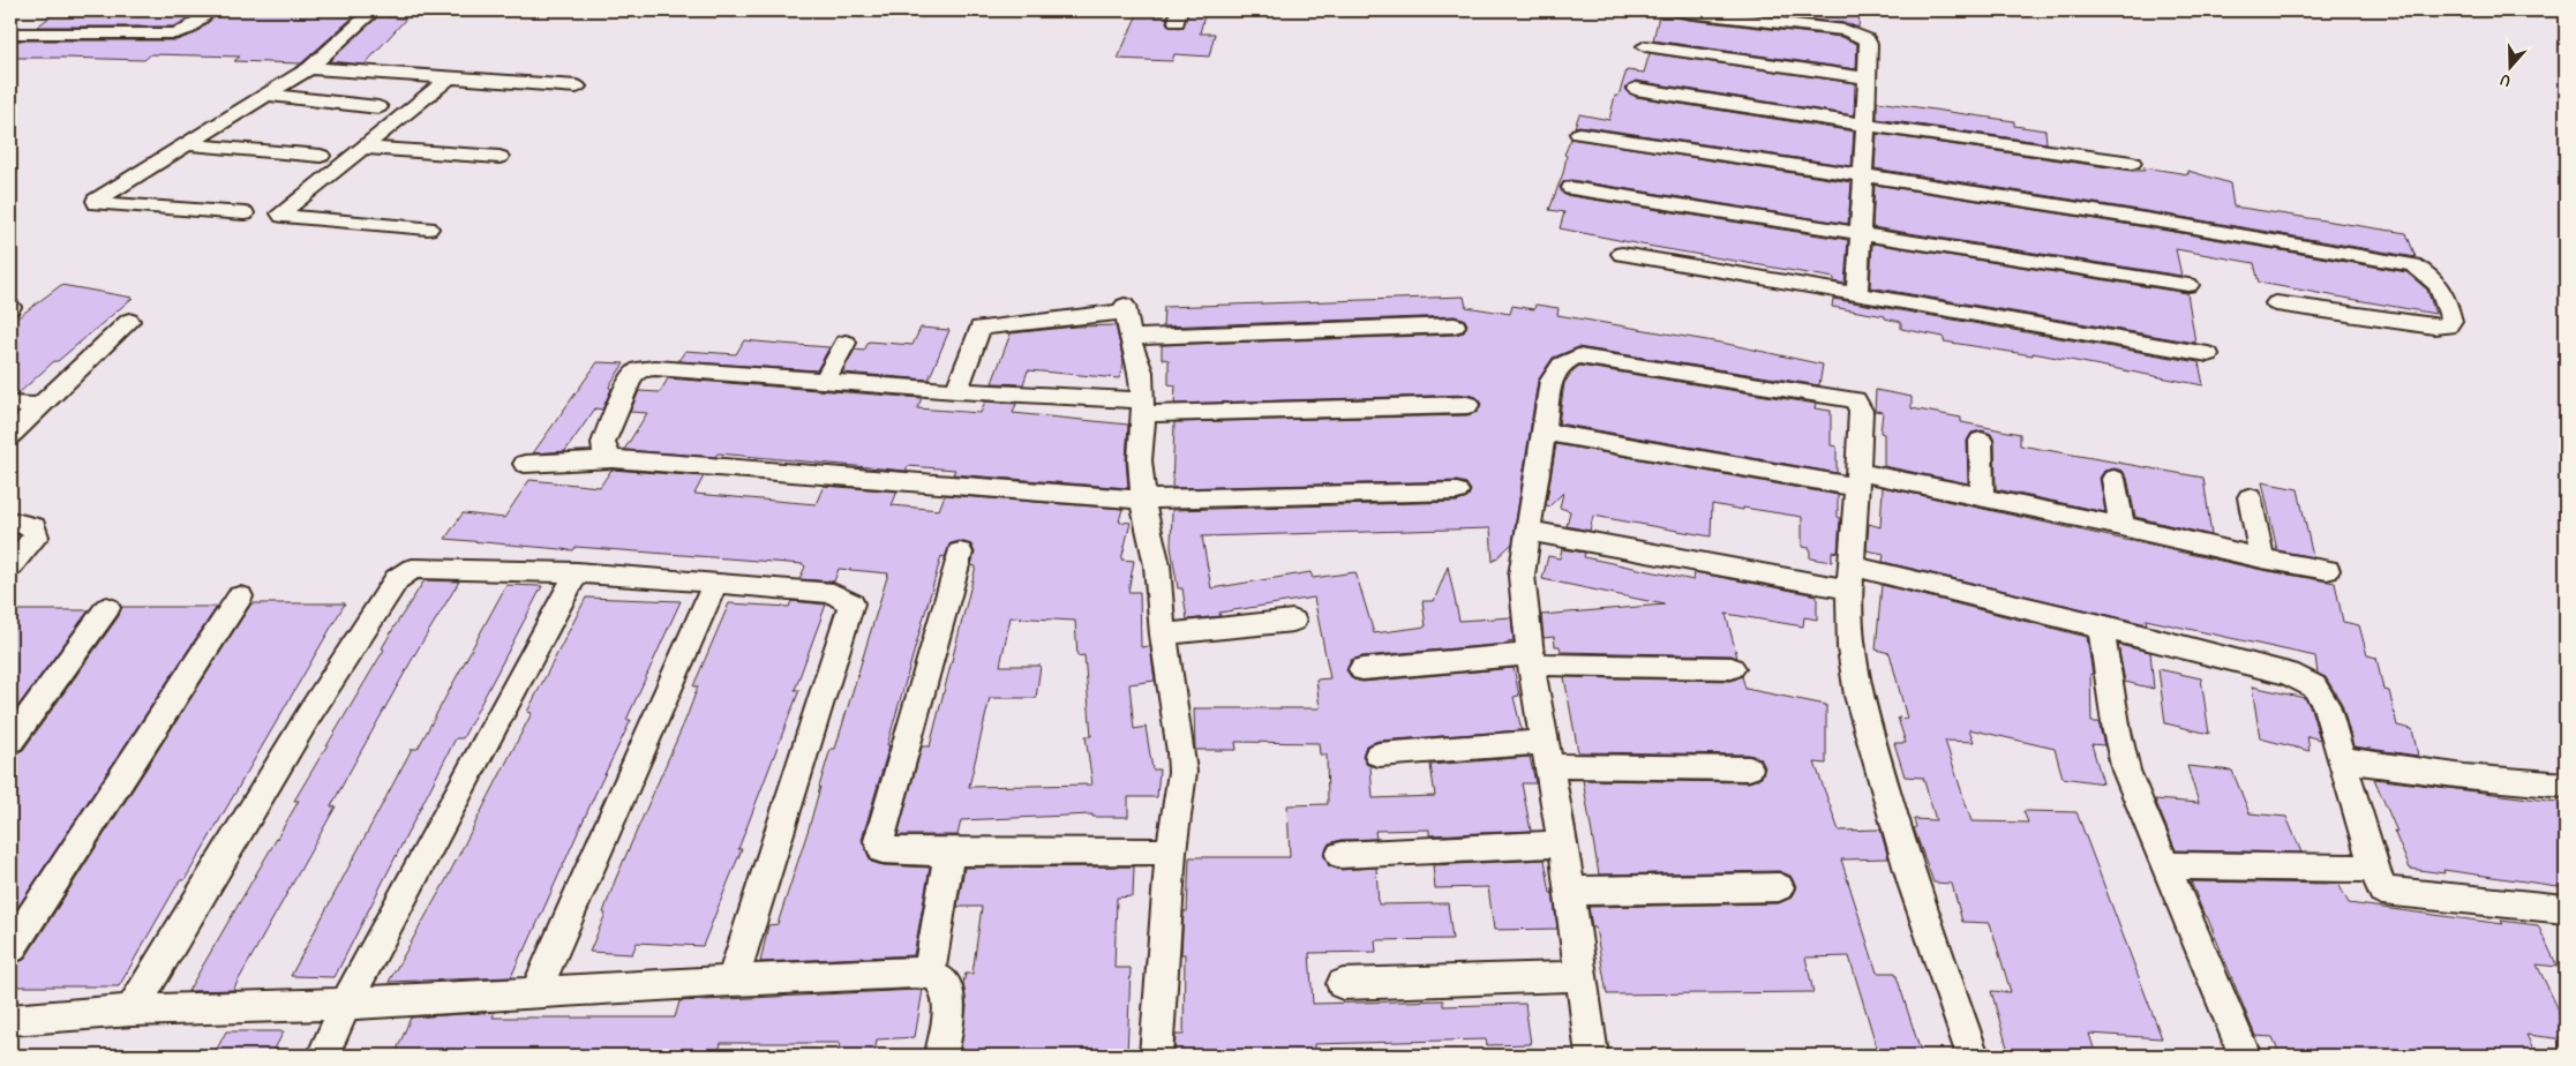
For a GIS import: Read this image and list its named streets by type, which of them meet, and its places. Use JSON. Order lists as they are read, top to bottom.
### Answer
{
  "north": "bottom"
}
